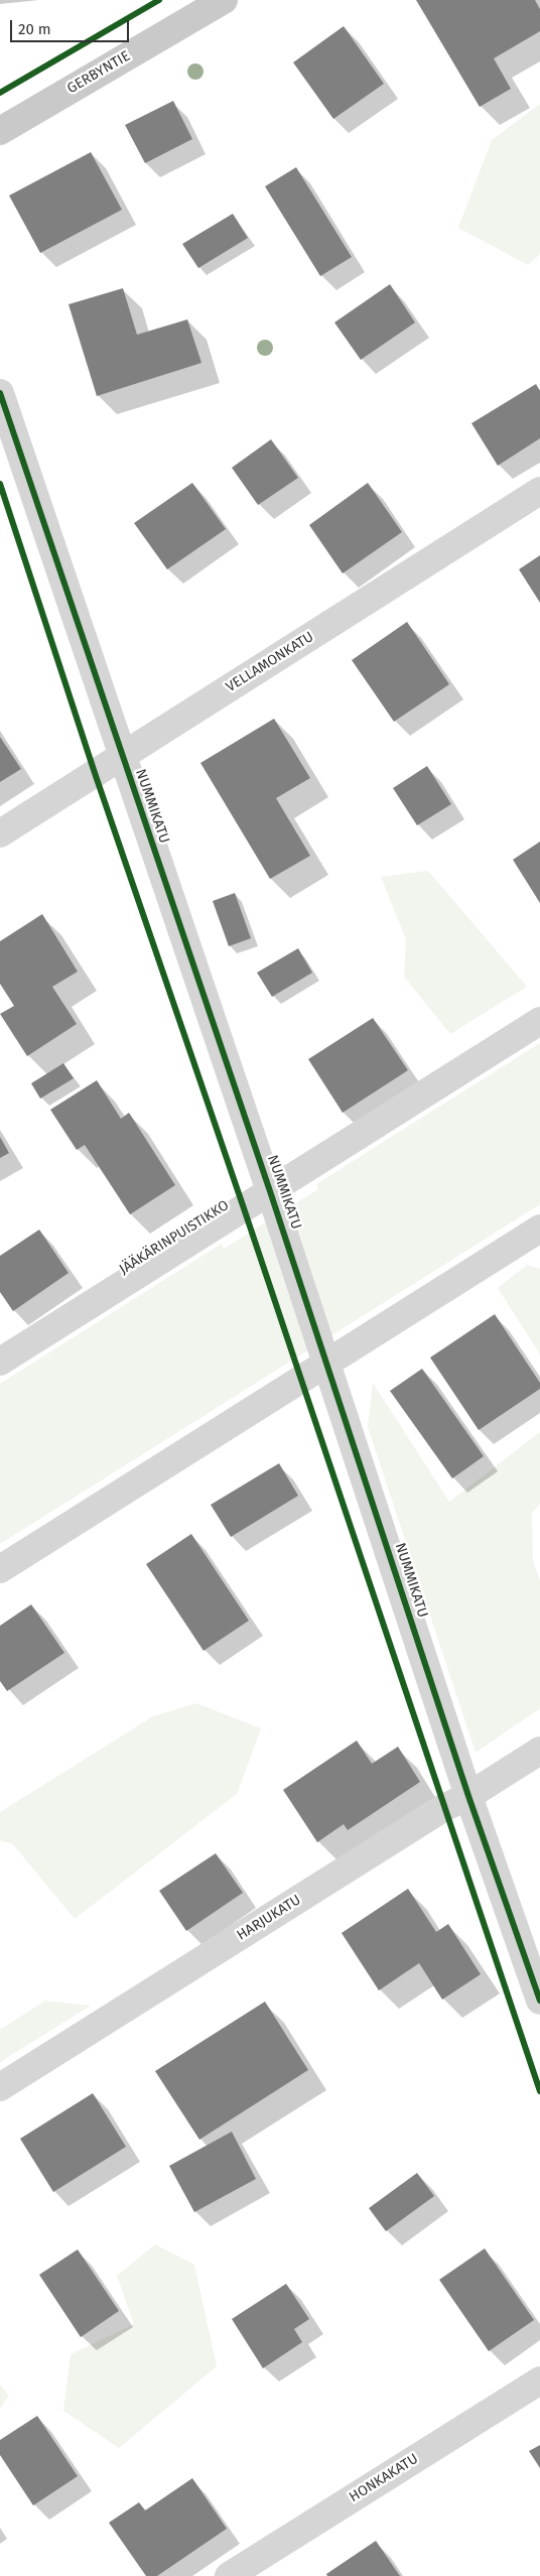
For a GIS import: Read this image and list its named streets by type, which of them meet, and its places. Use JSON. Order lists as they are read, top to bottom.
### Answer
{
  "streets": {
    "main road": ["GERBYNTIE"],
    "street": [
      "VELLAMONKATU",
      "NUMMIKATU",
      "JÄÄKÄRINPUISTIKKO",
      "HARJUKATU",
      "HONKAKATU"
    ]
  },
  "crossings": [
    ["VELLAMONKATU", "NUMMIKATU"],
    ["NUMMIKATU", "JÄÄKÄRINPUISTIKKO"],
    ["NUMMIKATU", "HARJUKATU"]
  ],
  "scale_bar": "20 m"
}
